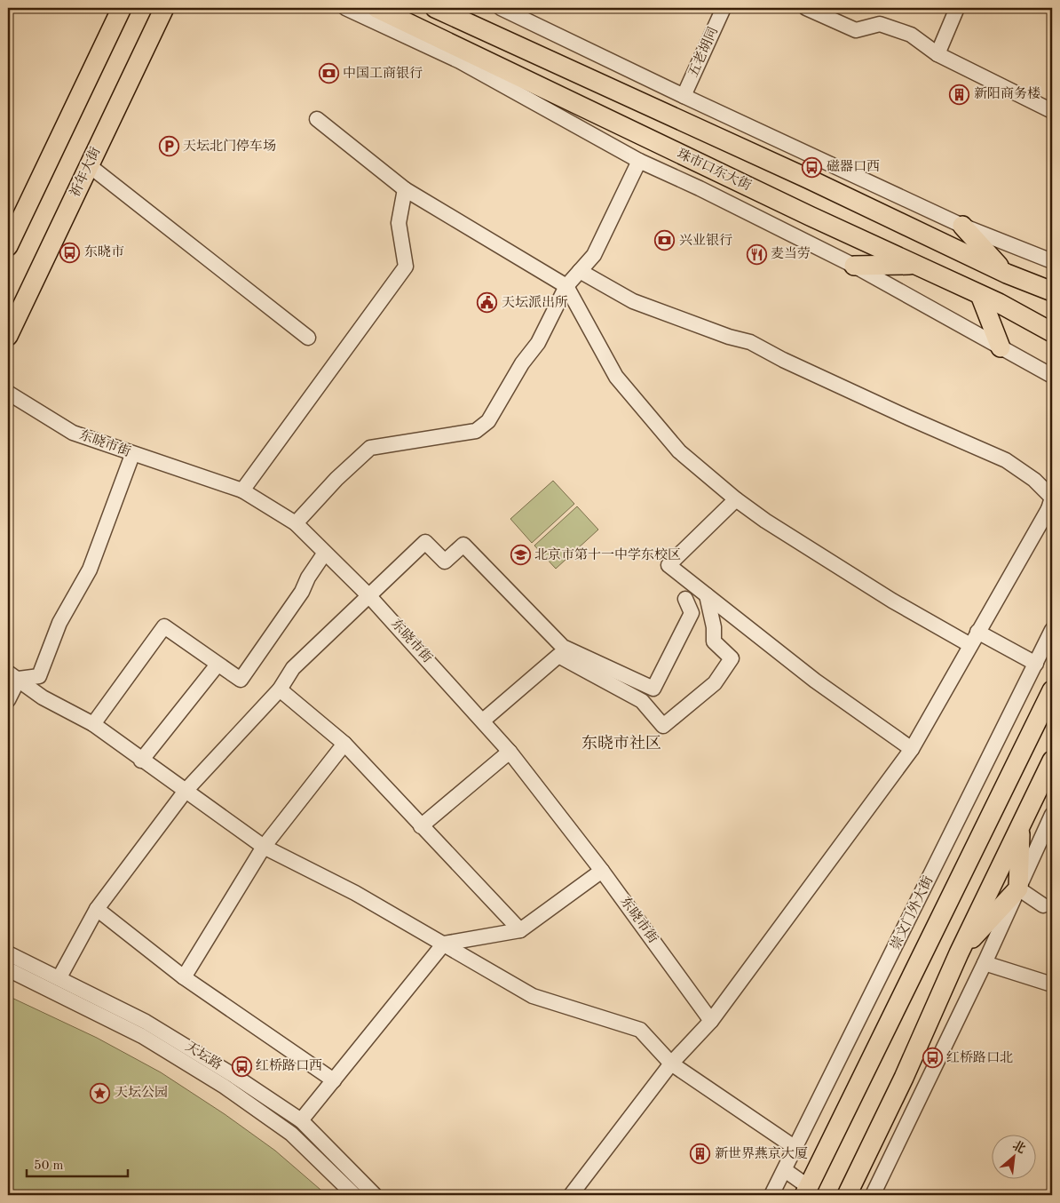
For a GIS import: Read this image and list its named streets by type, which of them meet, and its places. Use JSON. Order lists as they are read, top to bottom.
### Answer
{
  "streets": {
    "main road": ["珠市口东大街", "祈年大街", "崇文门外大街"],
    "street": ["五老胡同", "东晓市街", "天坛路"]
  },
  "districts": ["东晓市社区"],
  "places": {
    "bank": ["中国工商银行", "兴业银行"],
    "building": ["新阳商务楼", "新世界燕京大厦"],
    "parking": ["天坛北门停车场"],
    "bus stop": [
      "磁器口西",
      "东晓市",
      "红桥路口北",
      "红桥路口西"
    ],
    "restaurant": ["麦当劳"],
    "public building": ["天坛派出所"],
    "school or university": ["北京市第十一中学东校区"],
    "place": ["天坛公园"]
  },
  "scale_bar": "50 m",
  "north": "top right"
}
